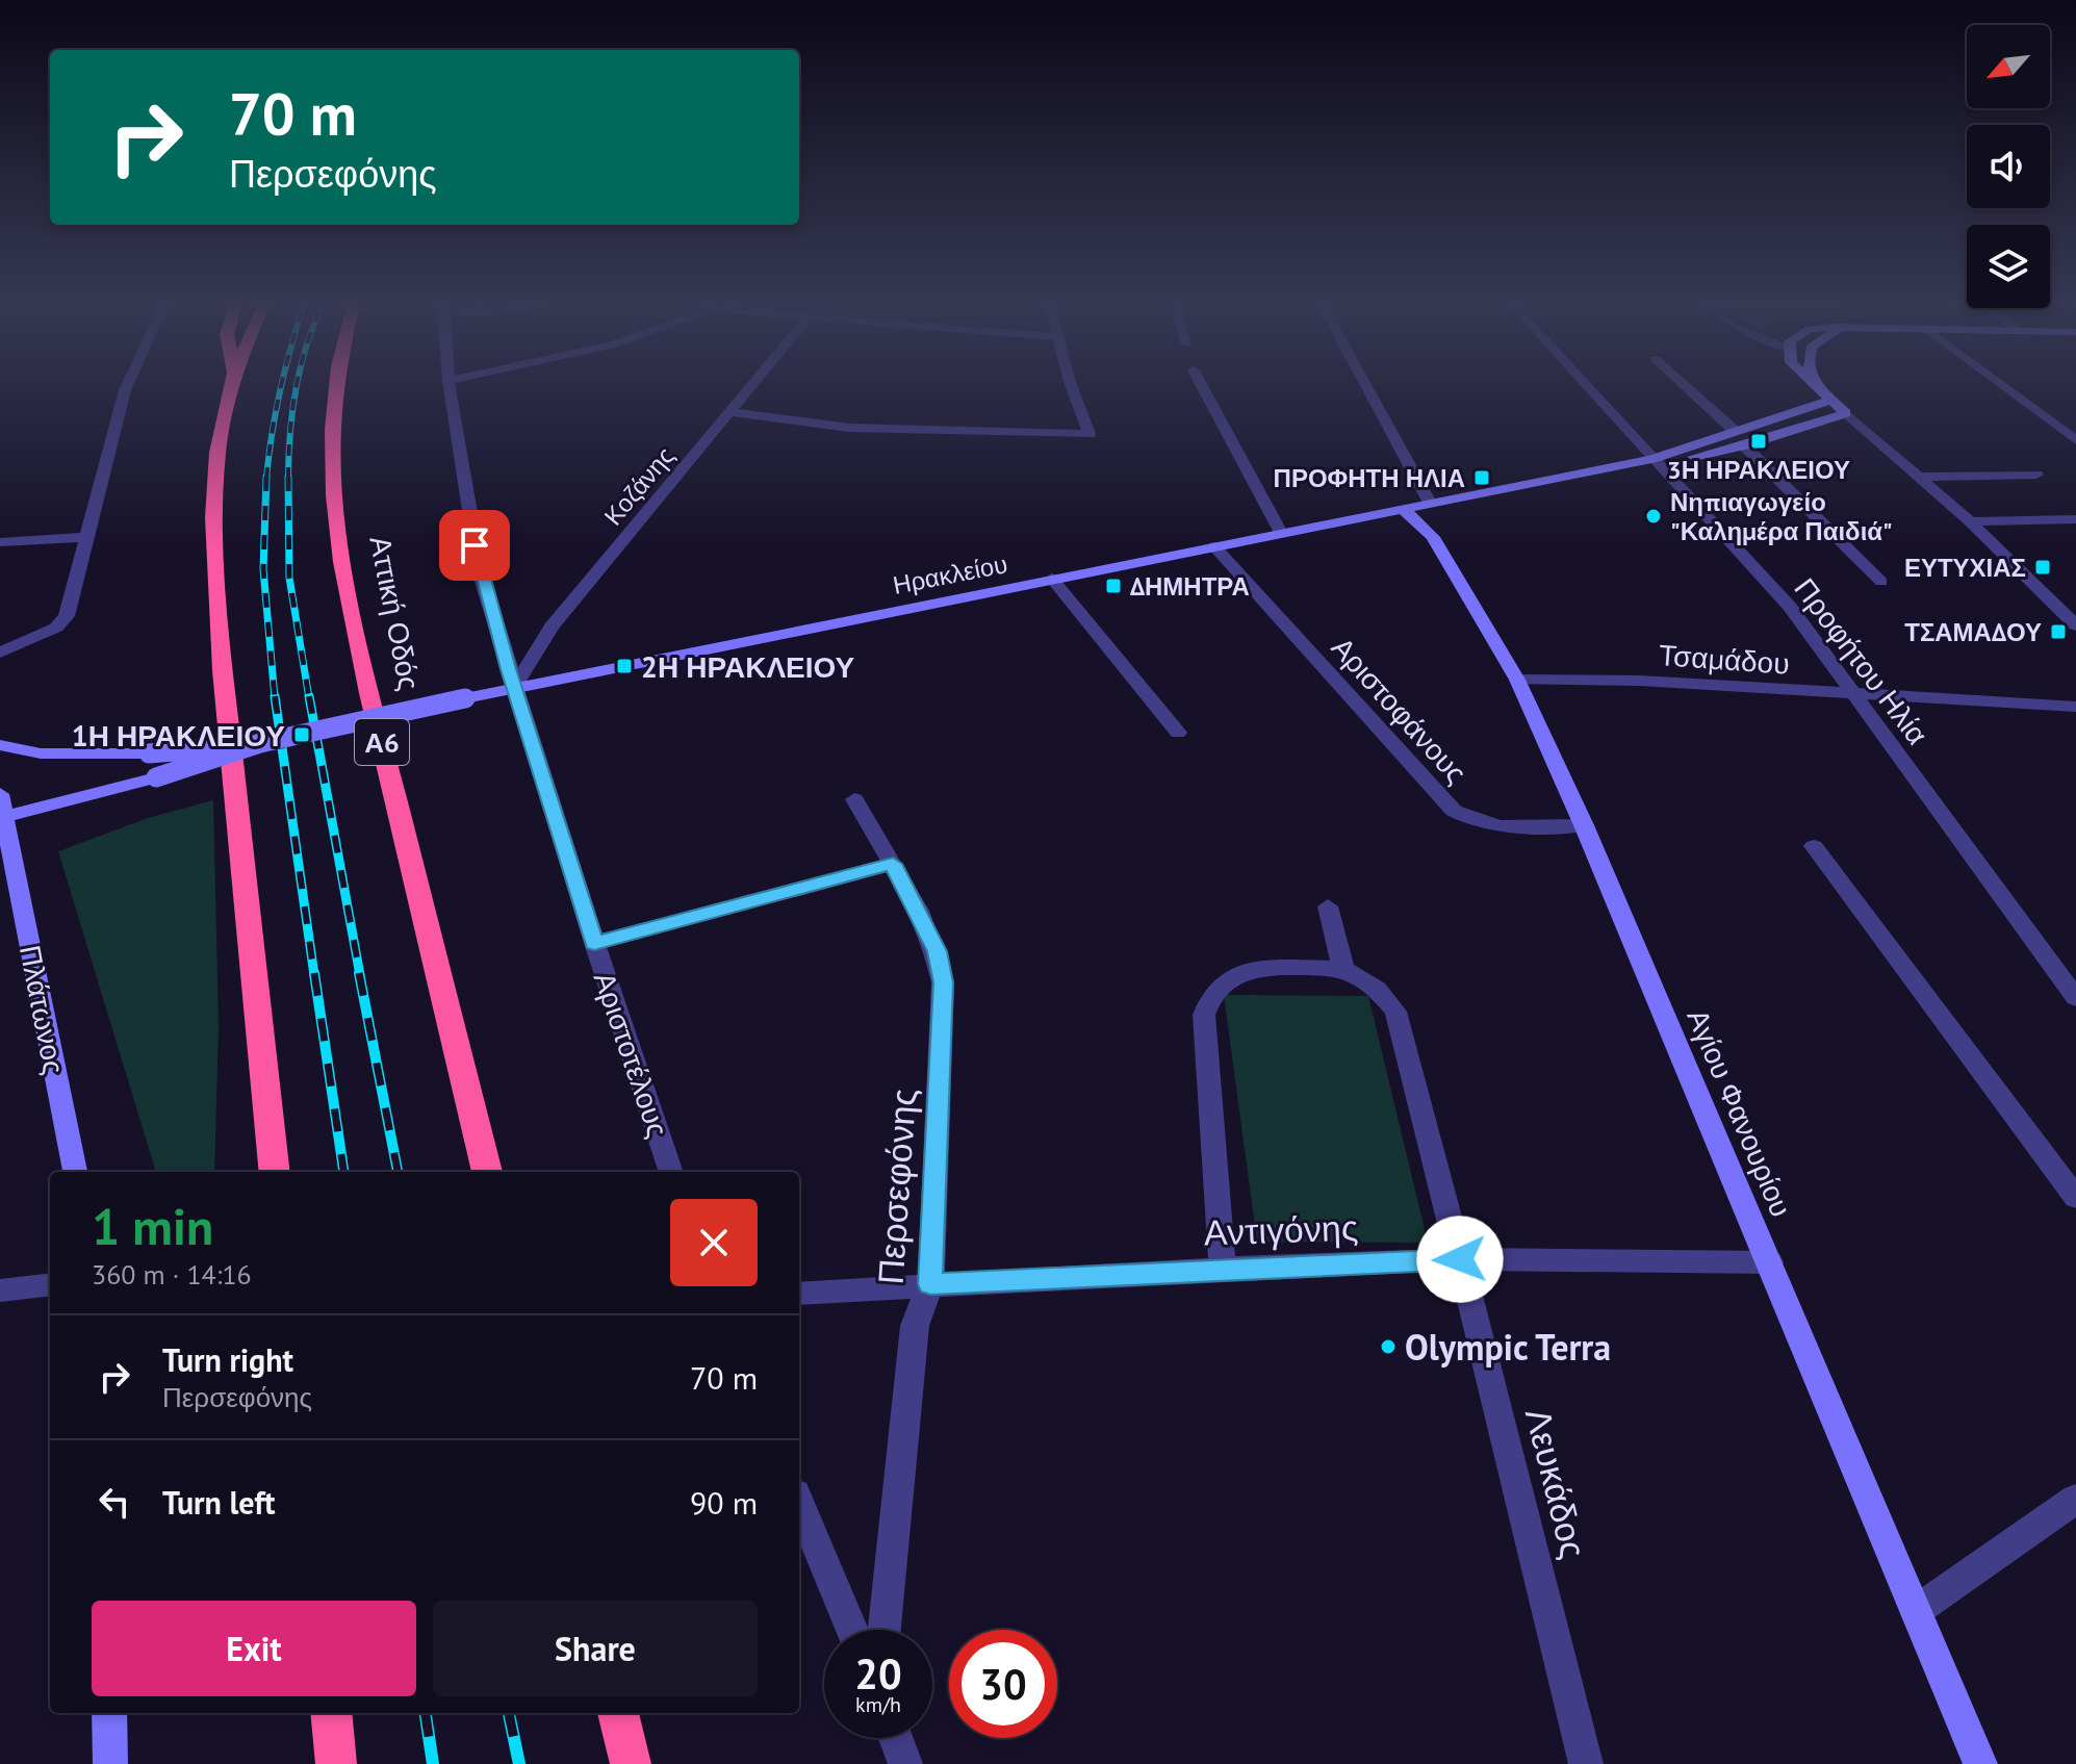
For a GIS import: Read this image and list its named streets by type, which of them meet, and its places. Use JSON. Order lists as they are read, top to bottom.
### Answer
{
  "streets": {
    "highway": ["Αττική Οδός", "Α6"],
    "street": [
      "Κοζάνης",
      "Ηρακλείου",
      "Τσαμάδου",
      "Προφήτου Ηλία",
      "Αριστοφάνους",
      "Πλάτωνος",
      "Αριστοτέλους",
      "Αγίου Φανουρίου",
      "Περσεφόνης",
      "Αντιγόνης",
      "Λευκάδος"
    ]
  },
  "crossings": [
    ["Κοζάνης", "Ηρακλείου"],
    ["Κοζάνης", "Αριστοτέλους"],
    ["Ηρακλείου", "Προφήτου Ηλία"],
    ["Ηρακλείου", "Αριστοφάνους"],
    ["Ηρακλείου", "Πλάτωνος"],
    ["Ηρακλείου", "Αριστοτέλους"],
    ["Ηρακλείου", "Αγίου Φανουρίου"],
    ["Τσαμάδου", "Προφήτου Ηλία"],
    ["Τσαμάδου", "Αγίου Φανουρίου"],
    ["Αριστοφάνους", "Αγίου Φανουρίου"],
    ["Αγίου Φανουρίου", "Αντιγόνης"],
    ["Περσεφόνης", "Αντιγόνης"],
    ["Αντιγόνης", "Λευκάδος"]
  ],
  "places": {
    "transit": [
      "3Η ΗΡΑΚΛΕΙΟΥ",
      "ΠΡΟΦΗΤΗ ΗΛΙΑ",
      "ΕΥΤΥΧΙΑΣ",
      "ΔΗΜΗΤΡΑ",
      "ΤΣΑΜΑΔΟΥ",
      "2Η ΗΡΑΚΛΕΙΟΥ",
      "1Η ΗΡΑΚΛΕΙΟΥ"
    ],
    "other": ["Νηπιαγωγείο \"Καλημέρα Παιδιά\"", "Olympic Terra"]
  },
  "north": "bottom left",
  "page": {
    "turn": ["70 m", "Περσεφόνης"],
    "heading": ["1 min", "360 m · 14:16"],
    "list": [
      {
        "name": "Turn right",
        "note": "Περσεφόνης",
        "value": "70 m"
      },
      {
        "name": "Turn left",
        "value": "90 m"
      }
    ],
    "buttons": ["Exit", "Share"],
    "speed": "20 km/h",
    "limit": "30"
  }
}
